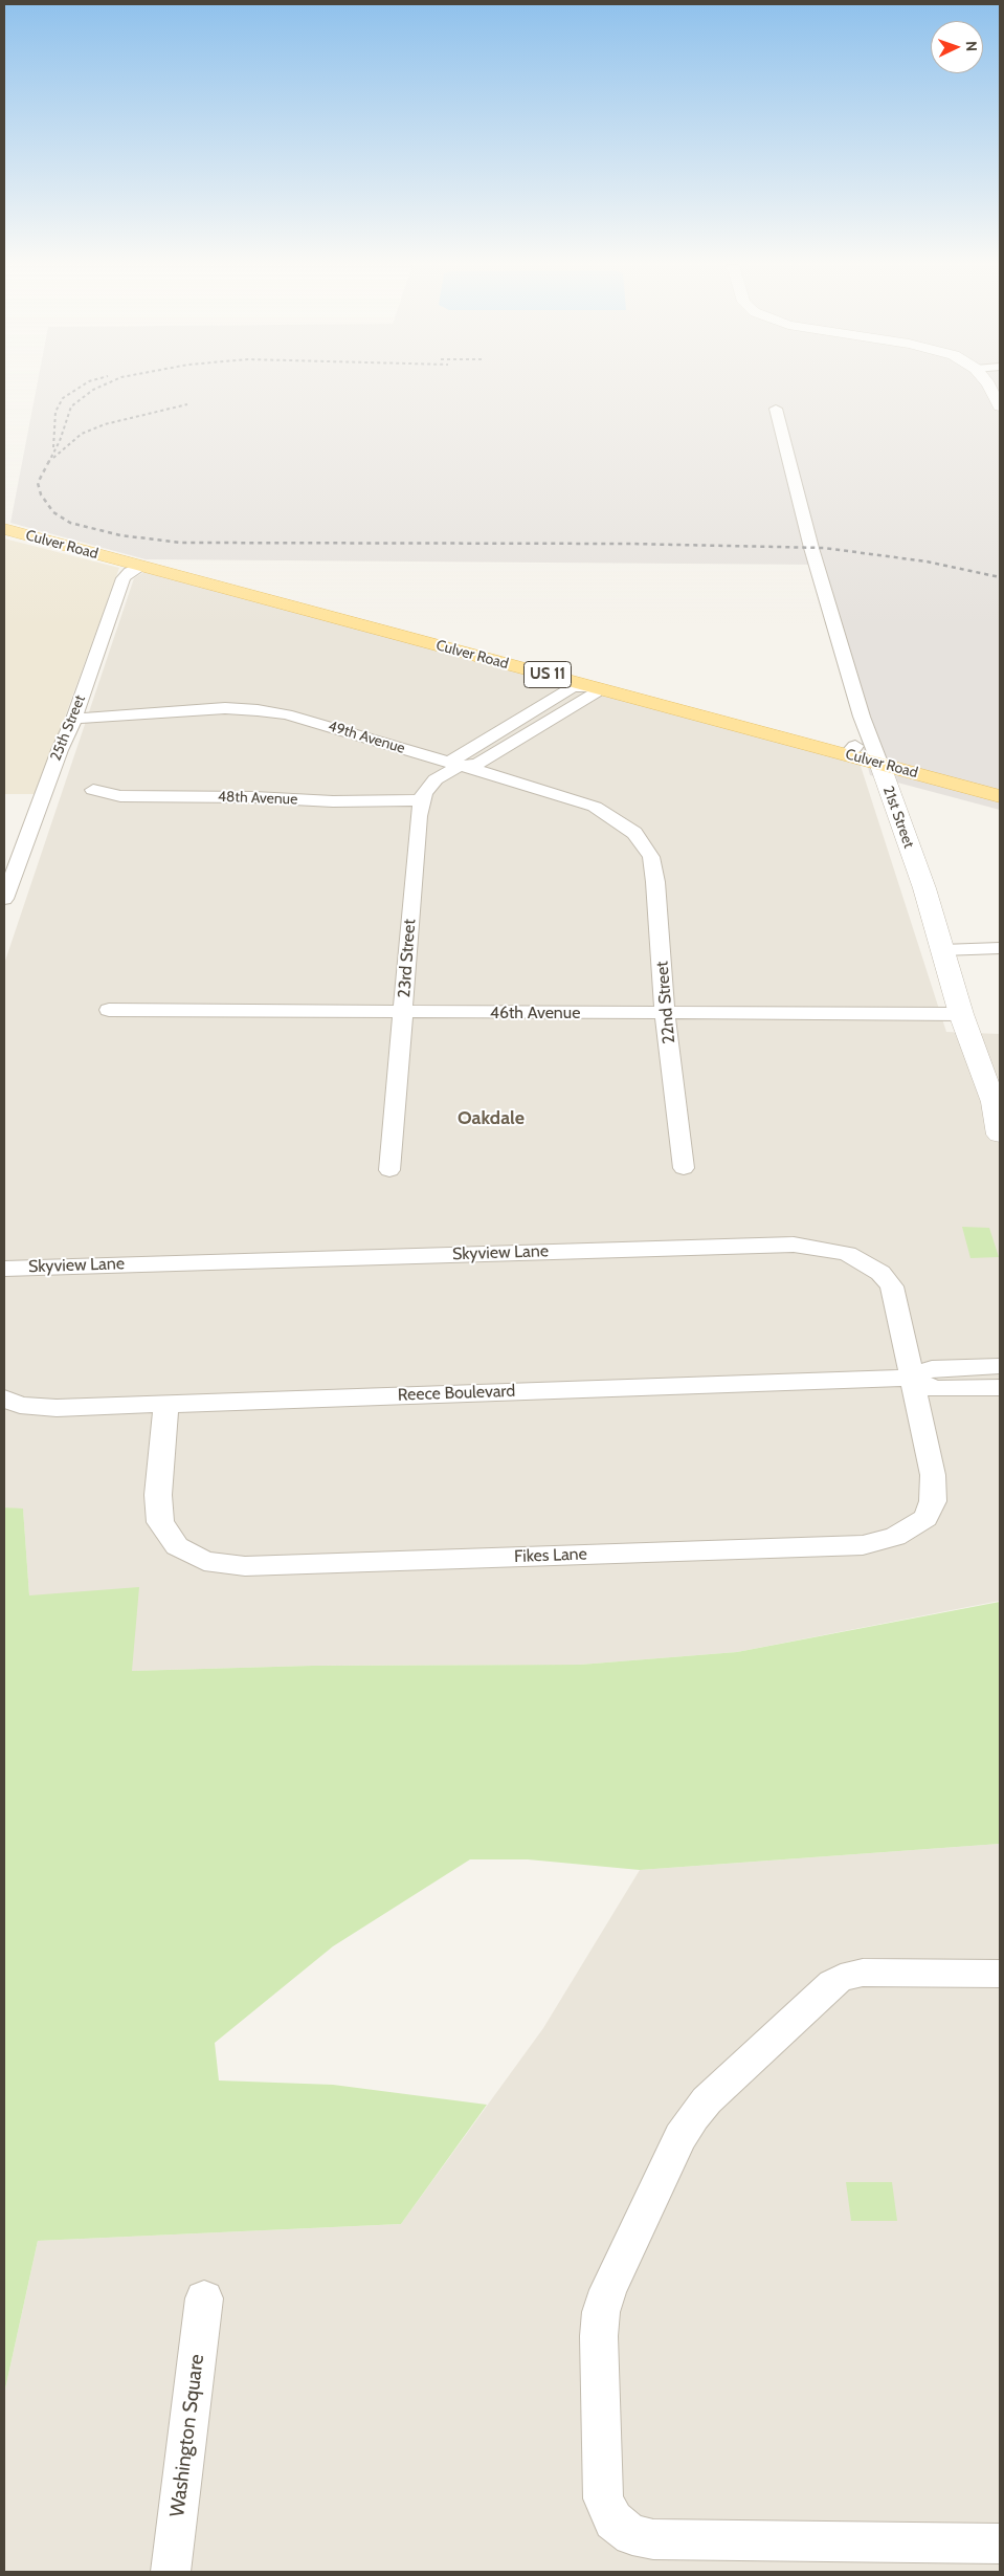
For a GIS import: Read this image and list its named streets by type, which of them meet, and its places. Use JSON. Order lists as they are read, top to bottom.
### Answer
{
  "streets": {
    "main road": ["Culver Road", "US 11"],
    "street": [
      "25th Street",
      "49th Avenue",
      "48th Avenue",
      "21st Street",
      "23rd Street",
      "22nd Street",
      "46th Avenue",
      "Skyview Lane",
      "Reece Boulevard",
      "Fikes Lane",
      "Washington Square"
    ]
  },
  "crossings": [
    ["Culver Road", "25th Street"],
    ["Culver Road", "21st Street"],
    ["25th Street", "49th Avenue"],
    ["49th Avenue", "22nd Street"],
    ["48th Avenue", "23rd Street"],
    ["21st Street", "46th Avenue"],
    ["23rd Street", "46th Avenue"],
    ["22nd Street", "46th Avenue"],
    ["Skyview Lane", "Reece Boulevard"],
    ["Skyview Lane", "Fikes Lane"],
    ["Reece Boulevard", "Fikes Lane"]
  ],
  "districts": ["Oakdale"],
  "north": "right"
}
